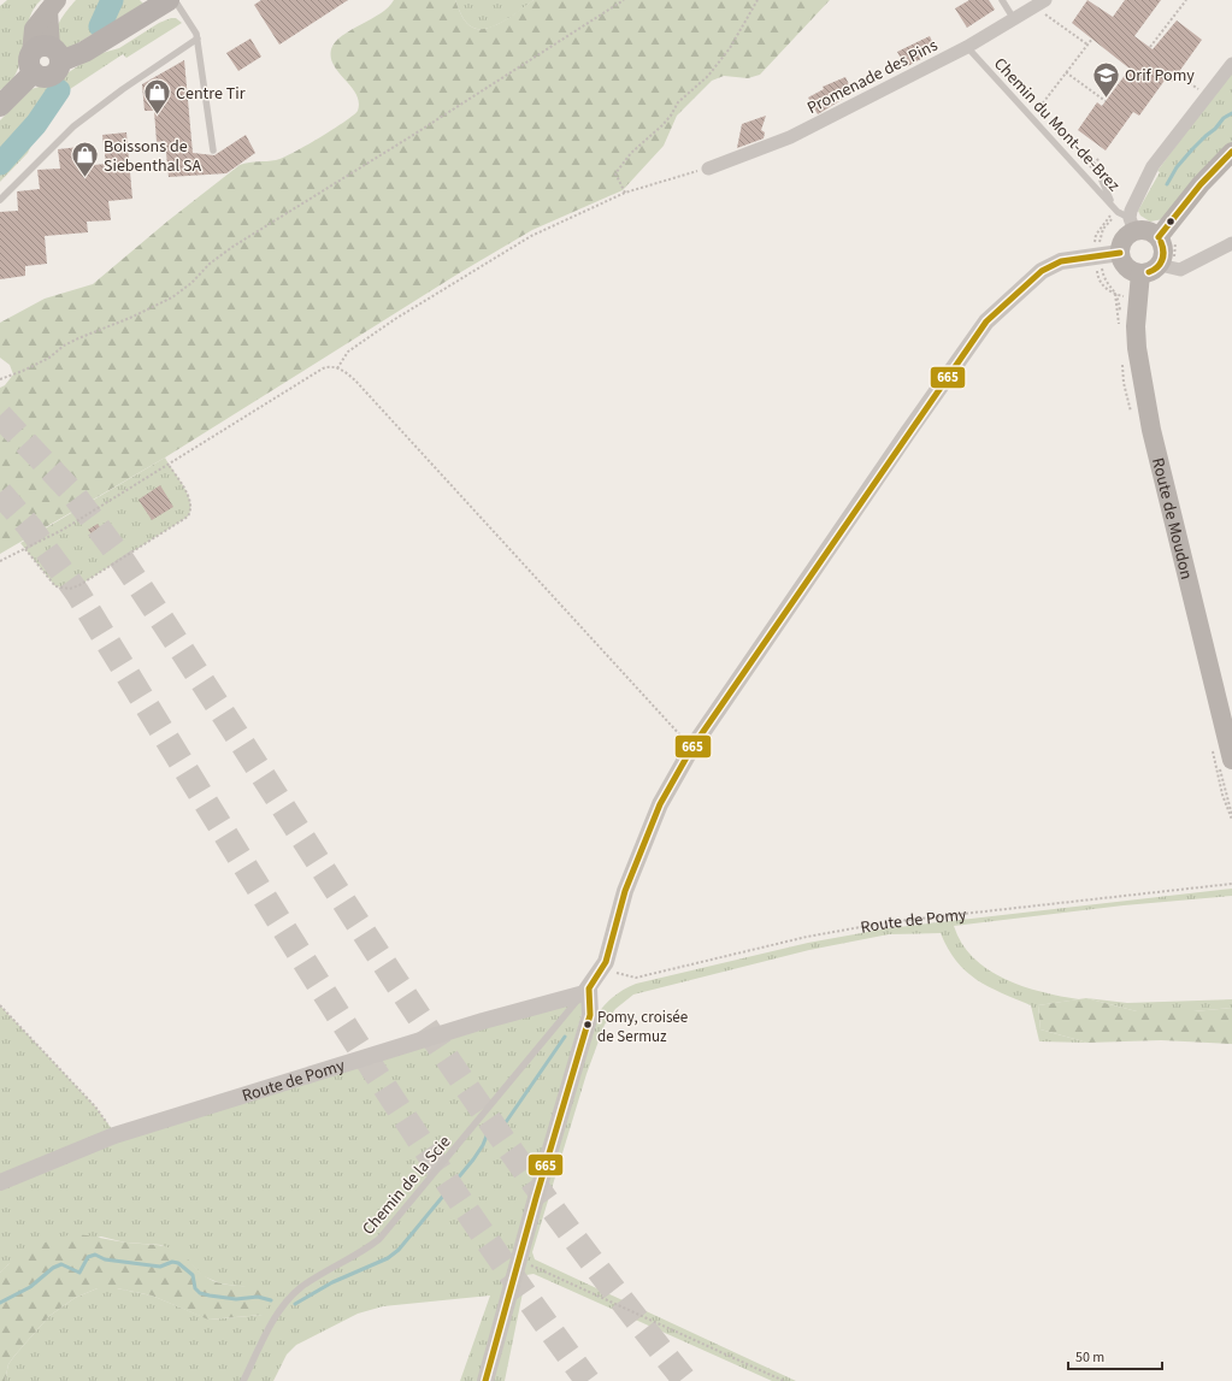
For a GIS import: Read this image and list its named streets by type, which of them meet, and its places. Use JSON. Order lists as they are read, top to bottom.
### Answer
{
  "streets": {
    "main road": ["Route de Moudon"],
    "street": ["Promenade des Pins", "Route de Pomy"],
    "lane": ["Chemin du Mont-de-Brez", "Chemin de la Scie"]
  },
  "crossings": [
    ["Promenade des Pins", "Chemin du Mont-de-Brez"],
    ["Route de Pomy", "Chemin de la Scie"]
  ],
  "places": {
    "school or university": ["Orif Pomy"],
    "shop": ["Centre Tir", "Boissons de Siebenthal SA"],
    "other": ["Pomy, croisée de Sermuz"]
  },
  "lines": ["transit line 665"],
  "scale_bar": "50 m"
}
